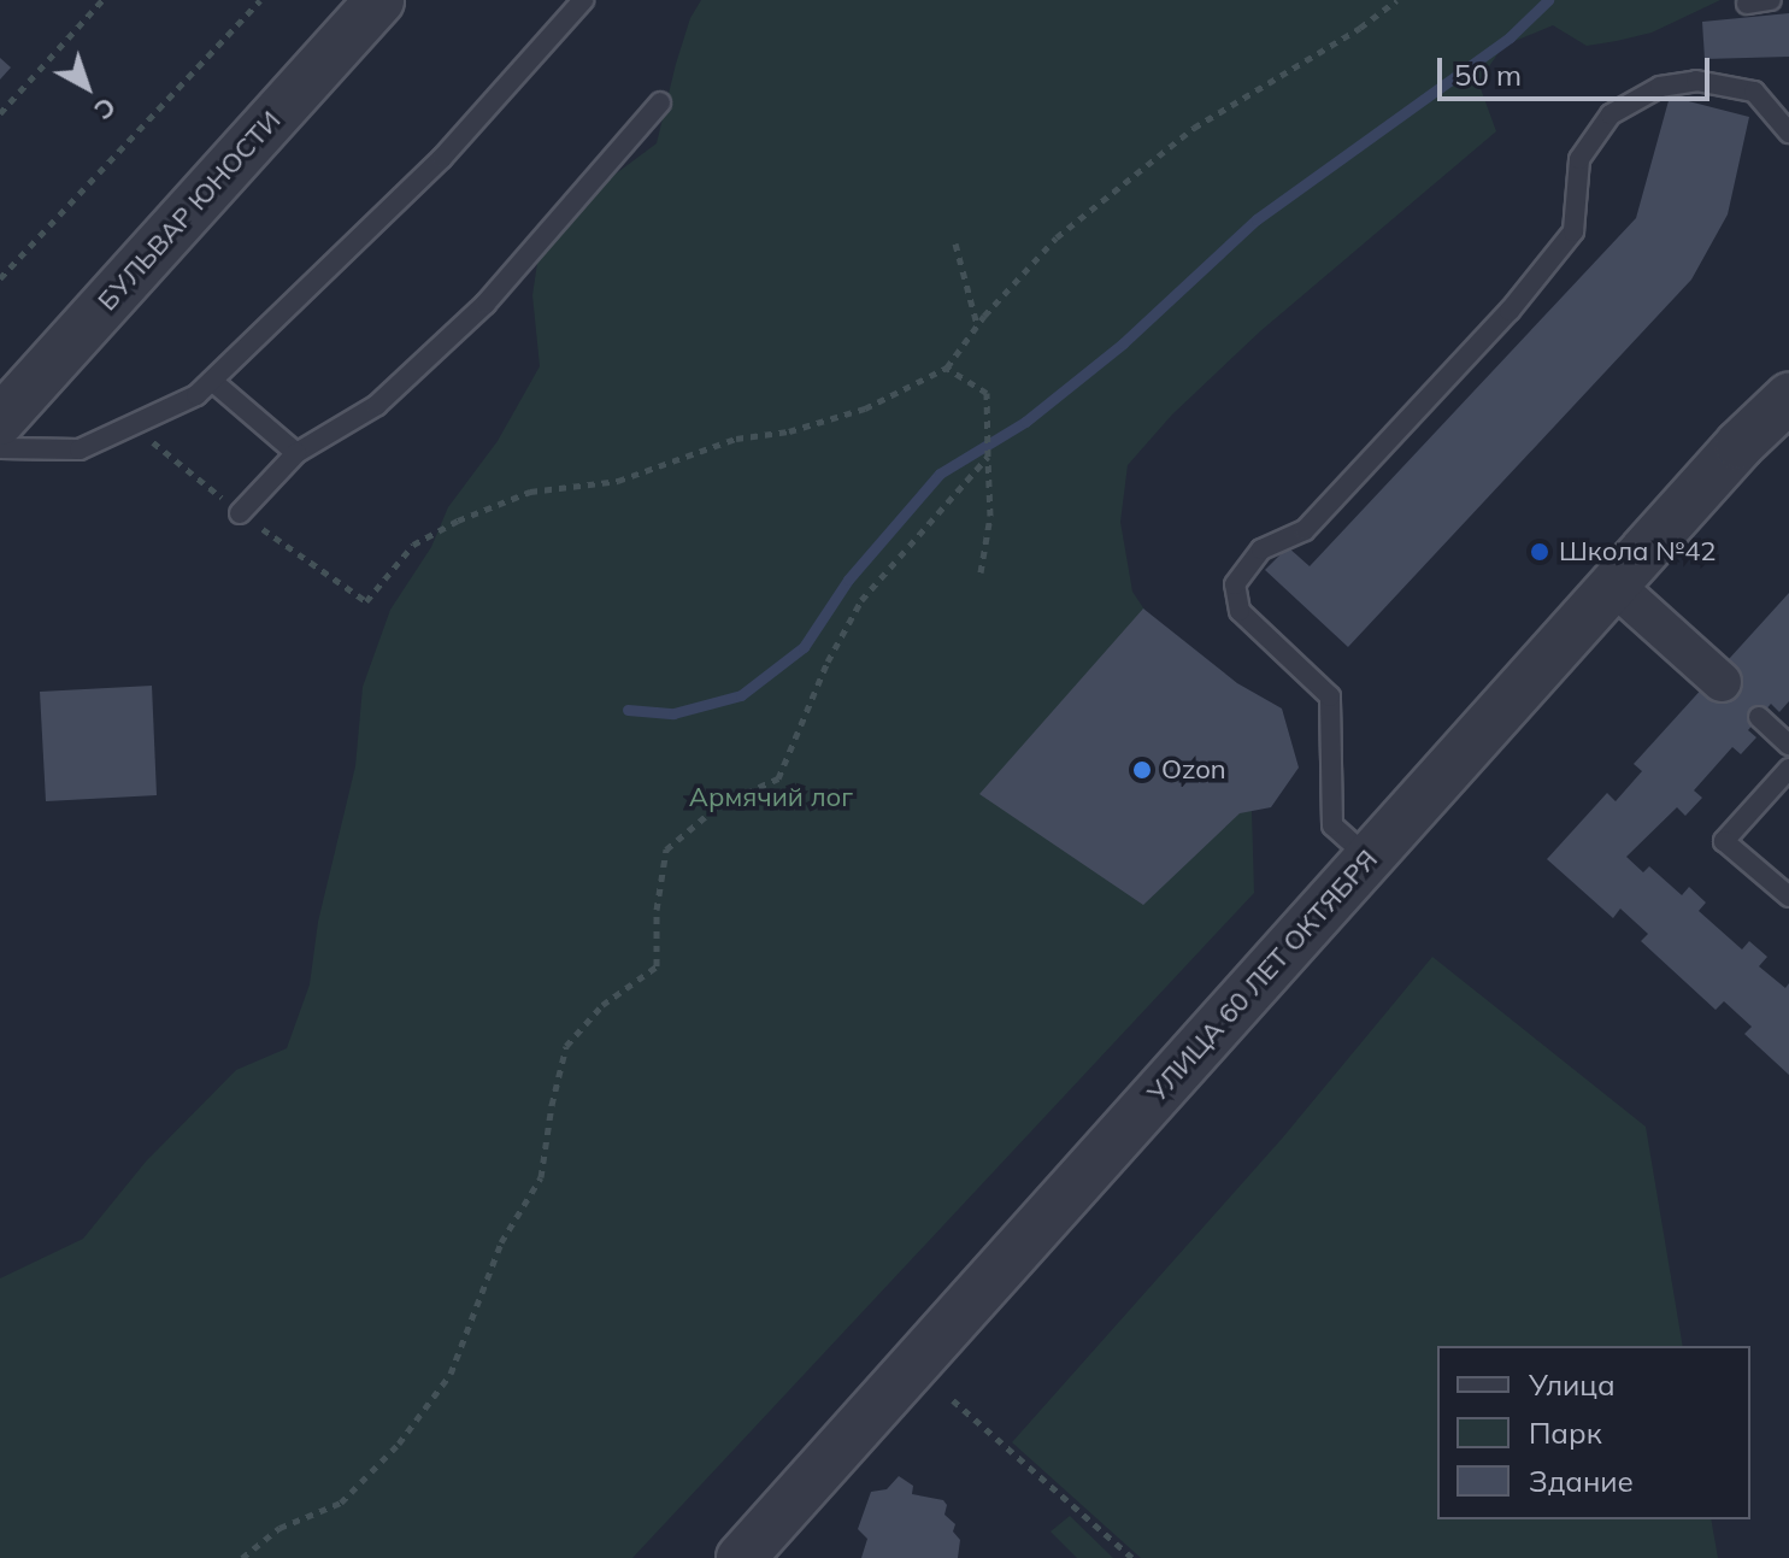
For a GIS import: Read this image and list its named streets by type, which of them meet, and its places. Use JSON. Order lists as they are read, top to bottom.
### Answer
{
  "streets": {
    "street": ["БУЛЬВАР ЮНОСТИ", "УЛИЦА 60 ЛЕТ ОКТЯБРЯ"]
  },
  "parks": ["Армячий лог"],
  "places": ["Школа №42", "Ozon"],
  "legend": ["Улица", "Парк", "Здание"],
  "scale_bar": "50 m",
  "north": "bottom right"
}
